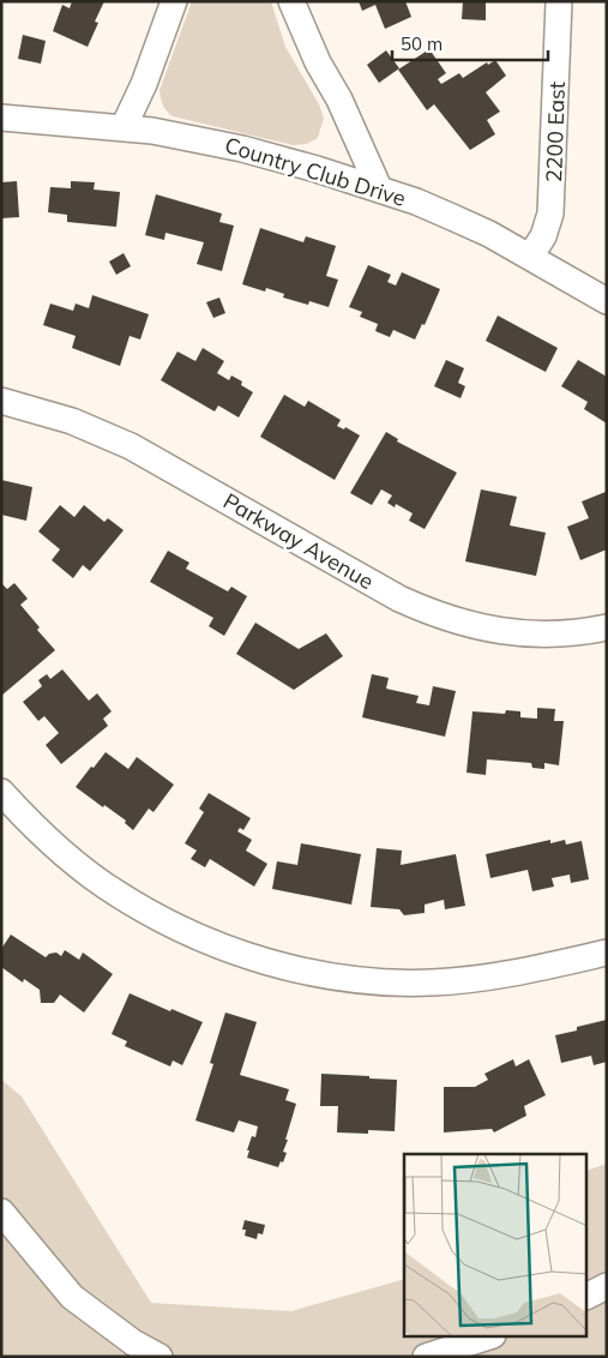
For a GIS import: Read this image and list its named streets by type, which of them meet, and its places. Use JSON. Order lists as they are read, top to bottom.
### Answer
{
  "streets": {
    "street": ["2200 East", "Country Club Drive", "Parkway Avenue"]
  },
  "crossings": [
    ["2200 East", "Country Club Drive"]
  ],
  "scale_bar": "50 m"
}
